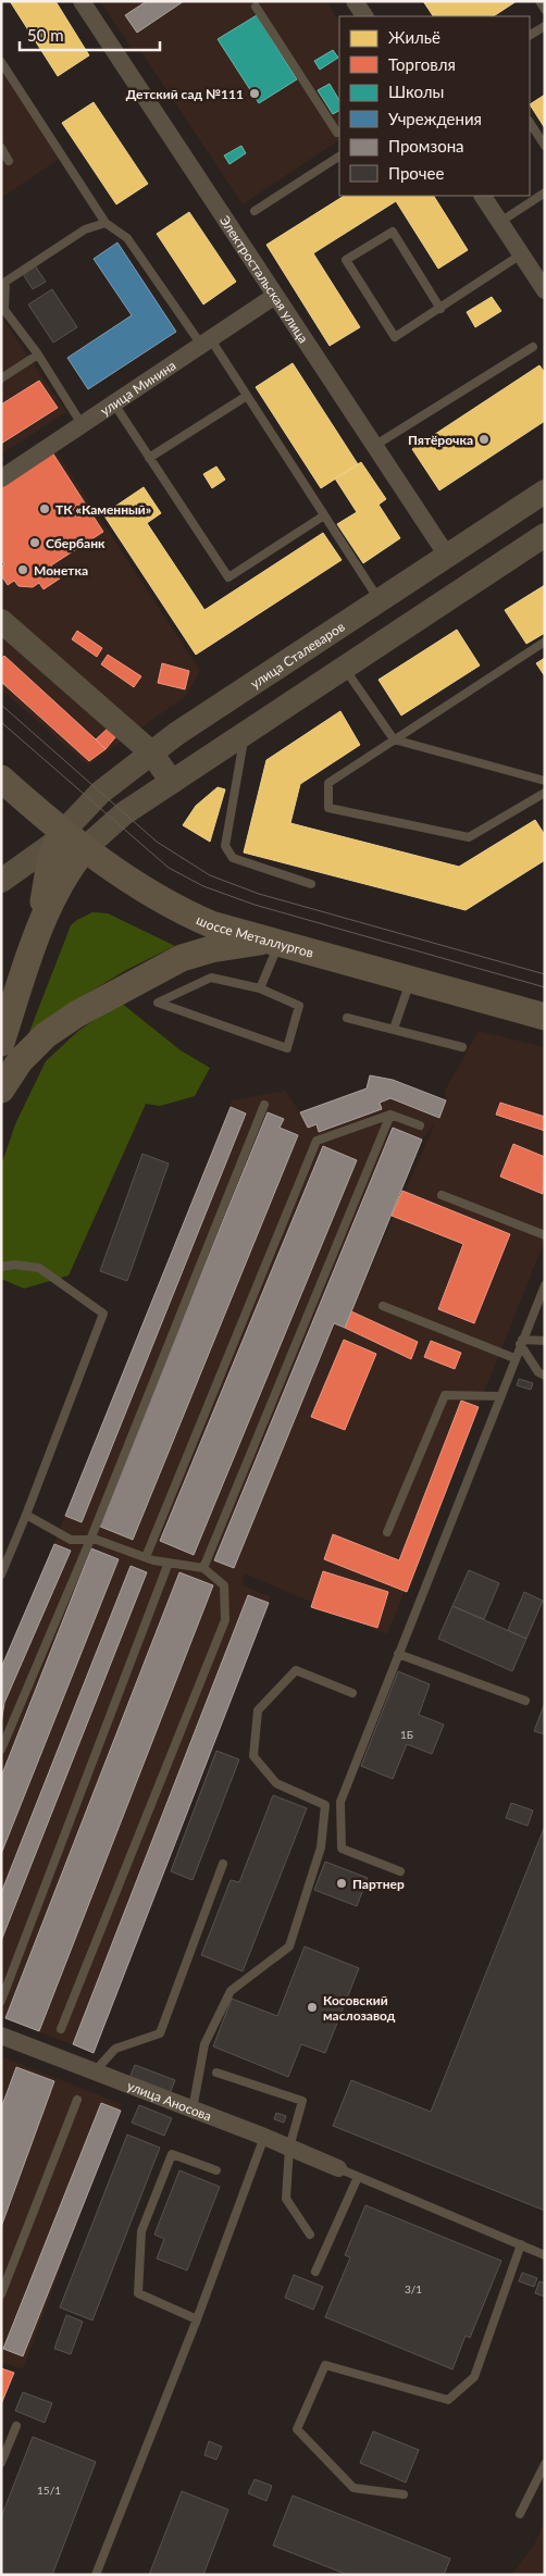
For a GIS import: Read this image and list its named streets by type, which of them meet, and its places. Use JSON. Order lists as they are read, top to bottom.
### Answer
{
  "streets": {
    "main road": ["улица Сталеваров", "шоссе Металлургов"],
    "street": ["Электростальская улица", "улица Минина", "улица Аносова"]
  },
  "crossings": [
    ["Электростальская улица", "улица Минина"],
    ["Электростальская улица", "улица Сталеваров"],
    ["улица Сталеваров", "шоссе Металлургов"]
  ],
  "places": [
    "Детский сад №111",
    "Пятёрочка",
    "ТК «Каменный»",
    "Сбербанк",
    "Монетка",
    "Партнер",
    "Косовский маслозавод"
  ],
  "house_numbers": ["1Б", "3/1", "15/1"],
  "legend": [
    "Жильё",
    "Торговля",
    "Школы",
    "Учреждения",
    "Промзона",
    "Прочее"
  ],
  "scale_bar": "50 m"
}
